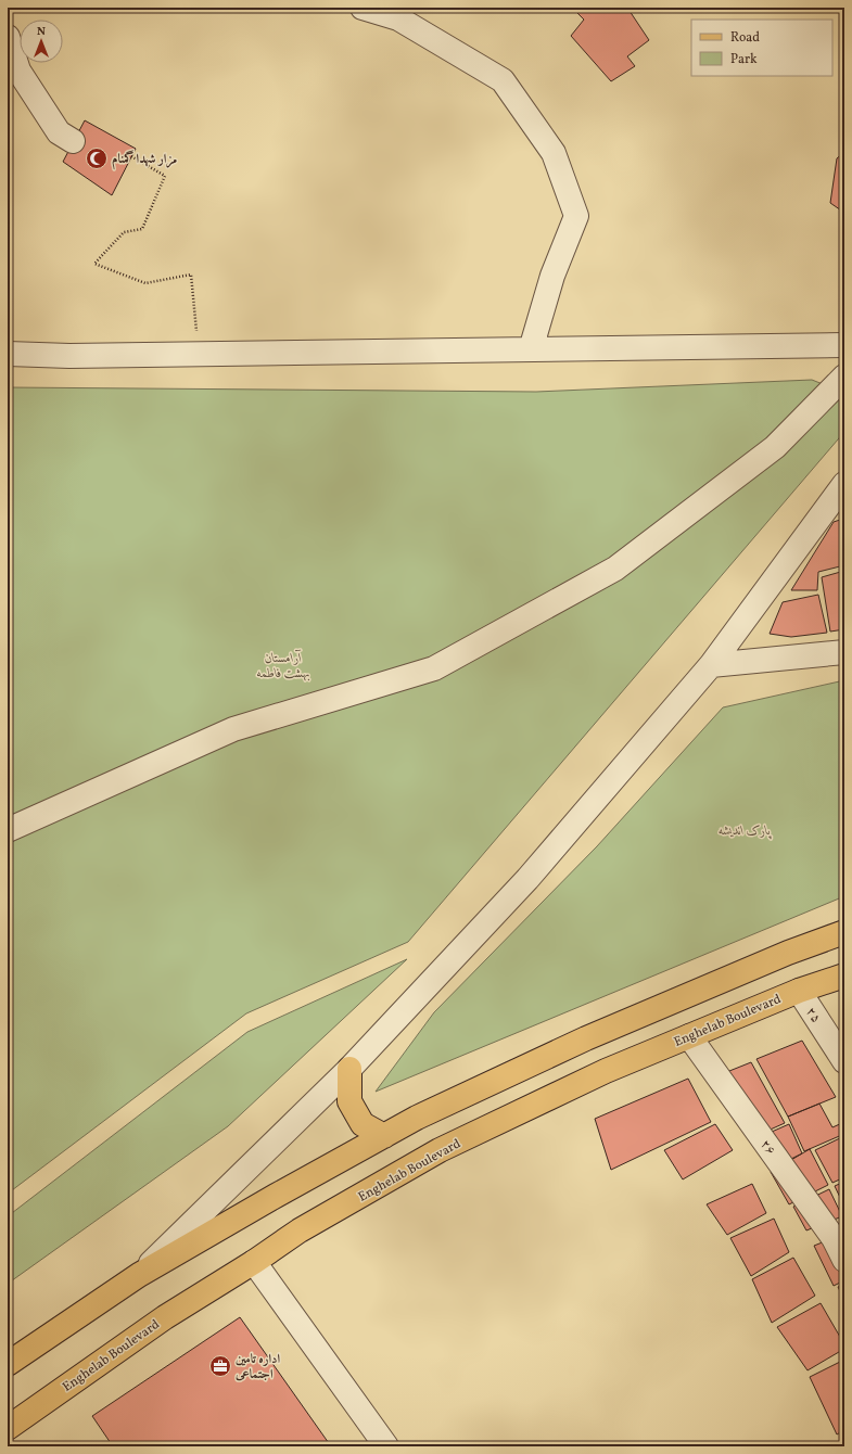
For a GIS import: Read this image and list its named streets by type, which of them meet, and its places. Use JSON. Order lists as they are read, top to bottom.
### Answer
{
  "streets": {
    "main road": ["Enghelab Boulevard"],
    "street": ["۲۵", "۲۶"]
  },
  "crossings": [
    ["۲۵", "Enghelab Boulevard"],
    ["Enghelab Boulevard", "۲۶"]
  ],
  "parks": ["آرامستان بهشت فاطمه", "پارک اندیشه"],
  "places": {
    "mosque": ["مزار شهدا گمنام"],
    "office": ["اداره تامین اجتماعی"]
  },
  "legend": ["Road", "Park"],
  "north": "top"
}
